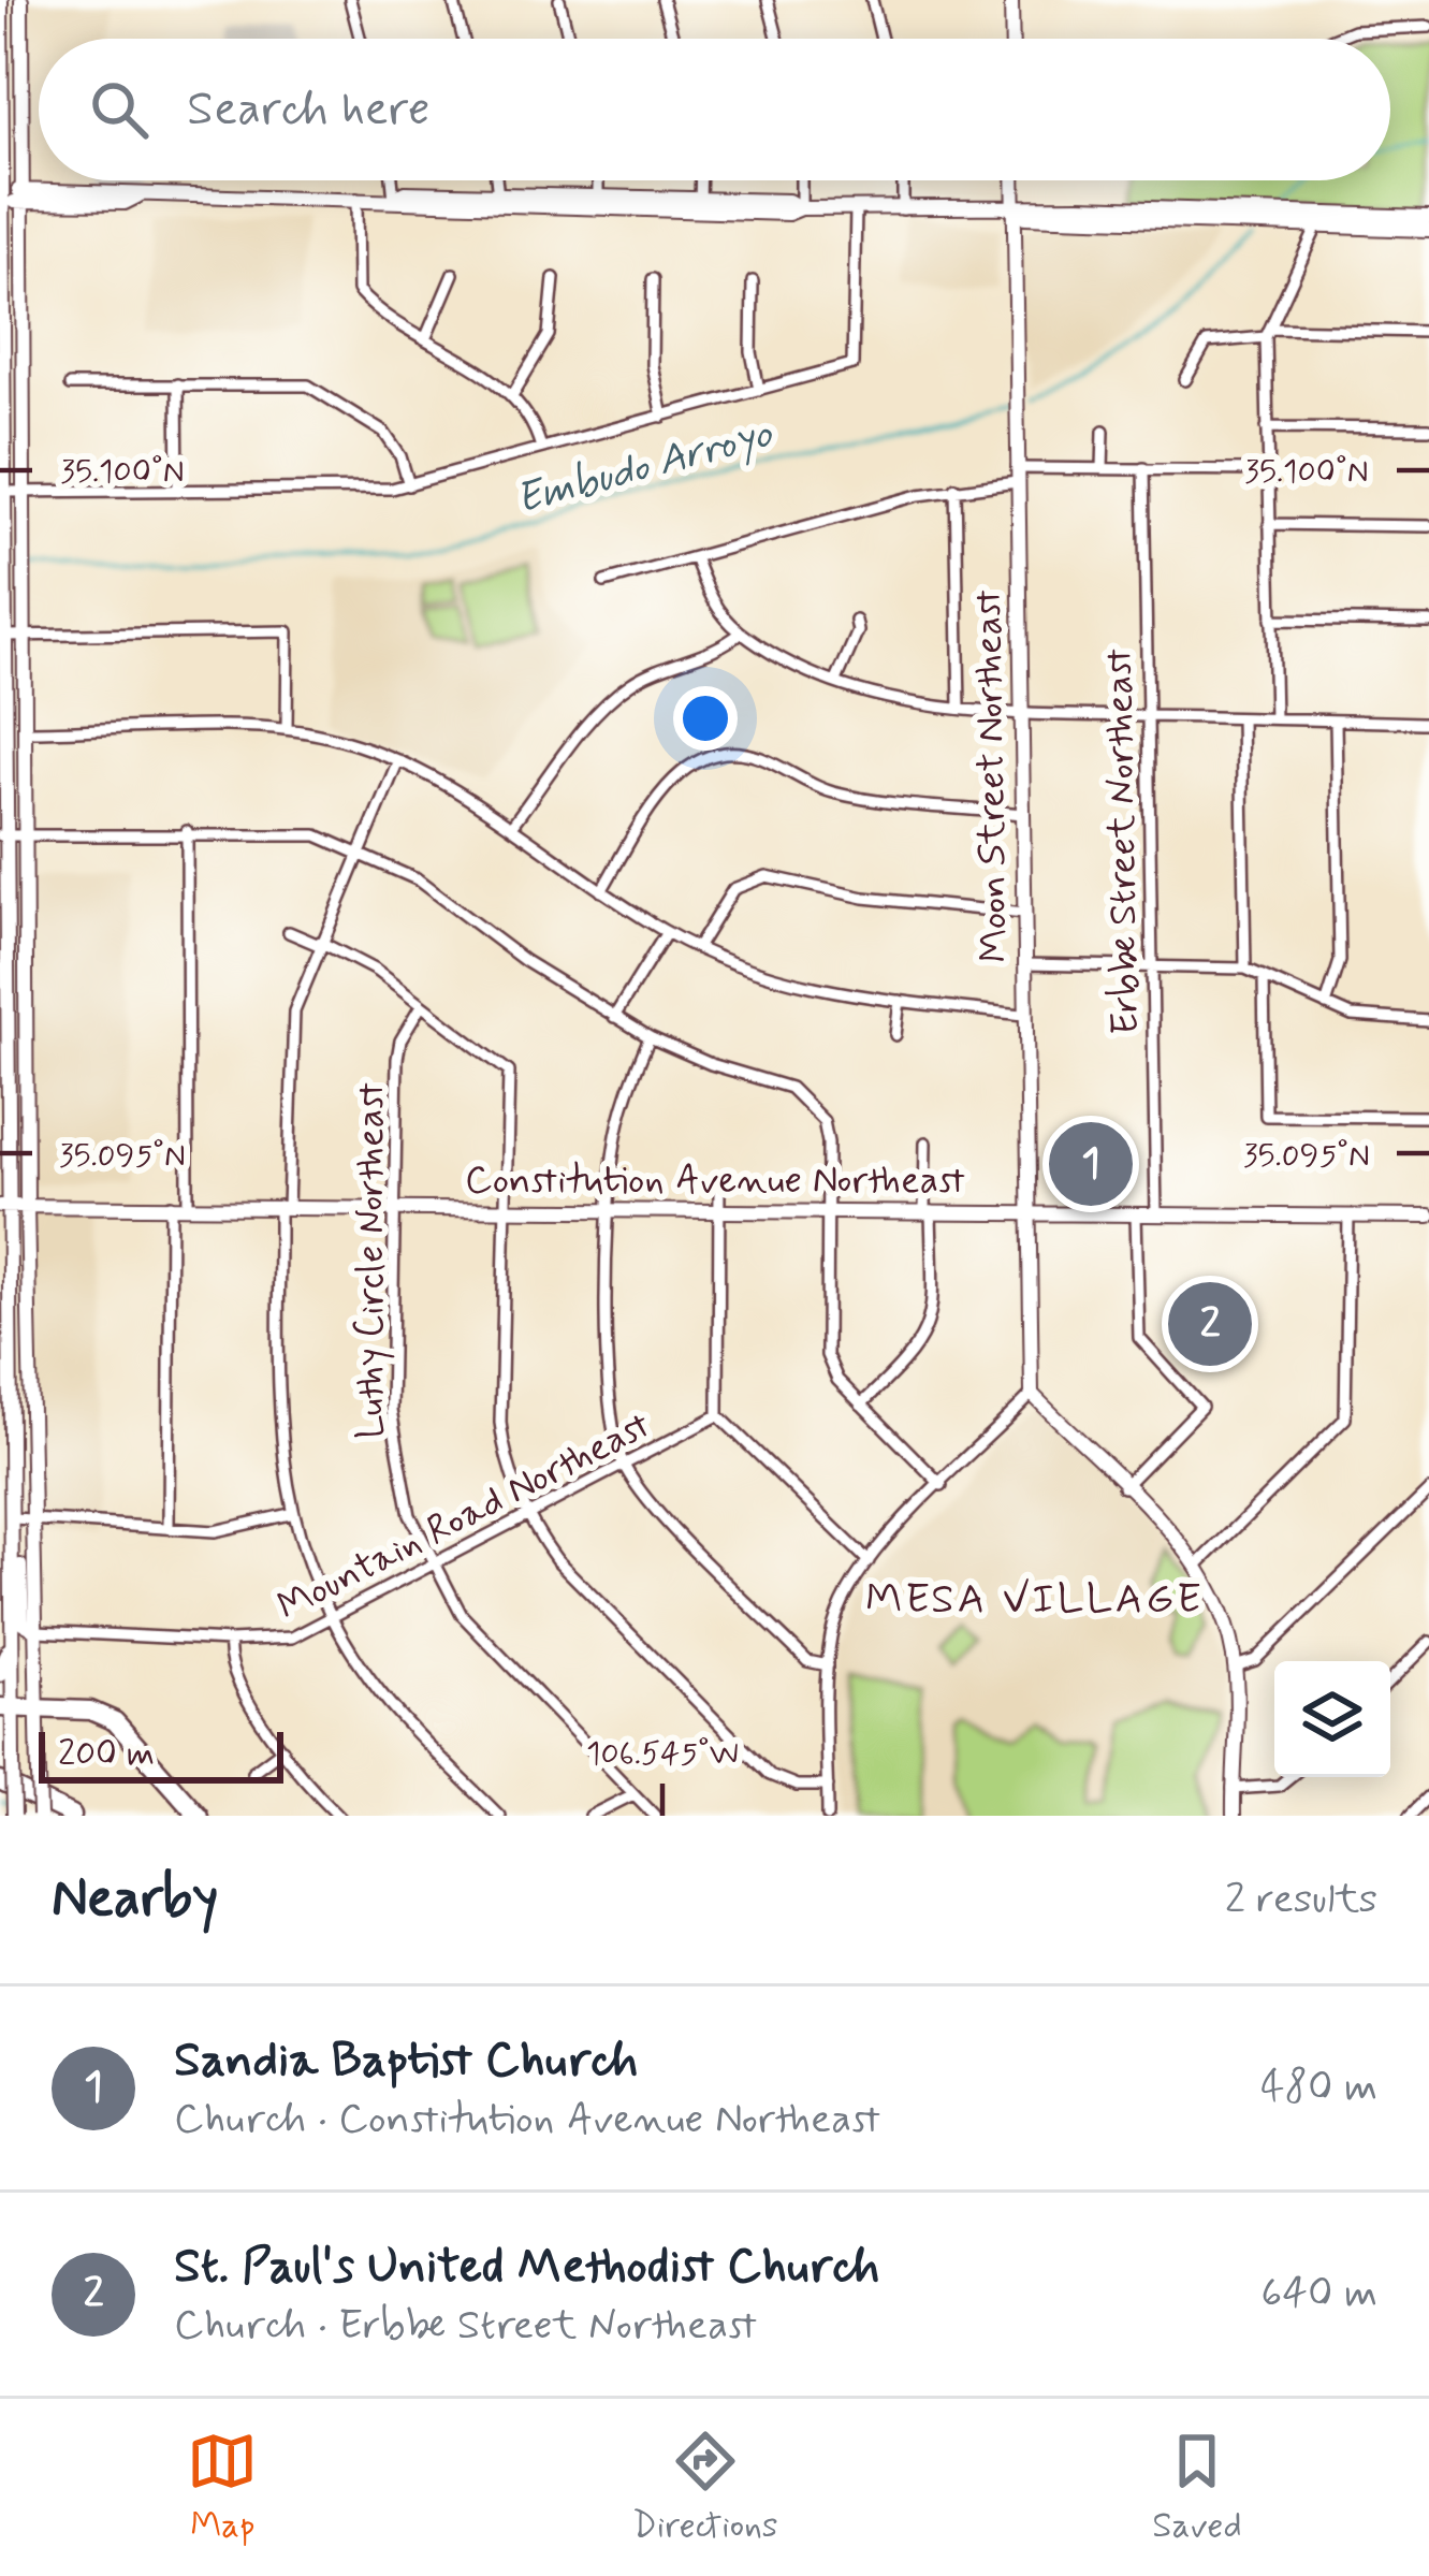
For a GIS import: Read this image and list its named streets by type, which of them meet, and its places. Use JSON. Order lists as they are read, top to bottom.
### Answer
{
  "streets": {
    "street": [
      "Moon Street Northeast",
      "Erbbe Street Northeast",
      "Constitution Avenue Northeast",
      "Luthy Circle Northeast",
      "Mountain Road Northeast"
    ]
  },
  "crossings": [
    ["Moon Street Northeast", "Constitution Avenue Northeast"],
    ["Erbbe Street Northeast", "Constitution Avenue Northeast"],
    ["Constitution Avenue Northeast", "Luthy Circle Northeast"],
    ["Luthy Circle Northeast", "Mountain Road Northeast"]
  ],
  "districts": ["MESA VILLAGE"],
  "water": ["Embudo Arroyo"],
  "scale_bar": "200 m",
  "page": {
    "search": "Search here",
    "pins": ["1", "2"],
    "scale": "200 m",
    "heading": ["Nearby", "2 results"],
    "list": [
      {
        "mark": "1",
        "name": "Sandia Baptist Church",
        "note": "Church · Constitution Avenue Northeast",
        "value": "480 m"
      },
      {
        "mark": "2",
        "name": "St. Paul's United Methodist Church",
        "note": "Church · Erbbe Street Northeast",
        "value": "640 m"
      }
    ],
    "nav": ["Map", "Directions", "Saved"]
  },
  "coordinates": ["35.100°N", "35.095°N", "106.545°W"]
}
